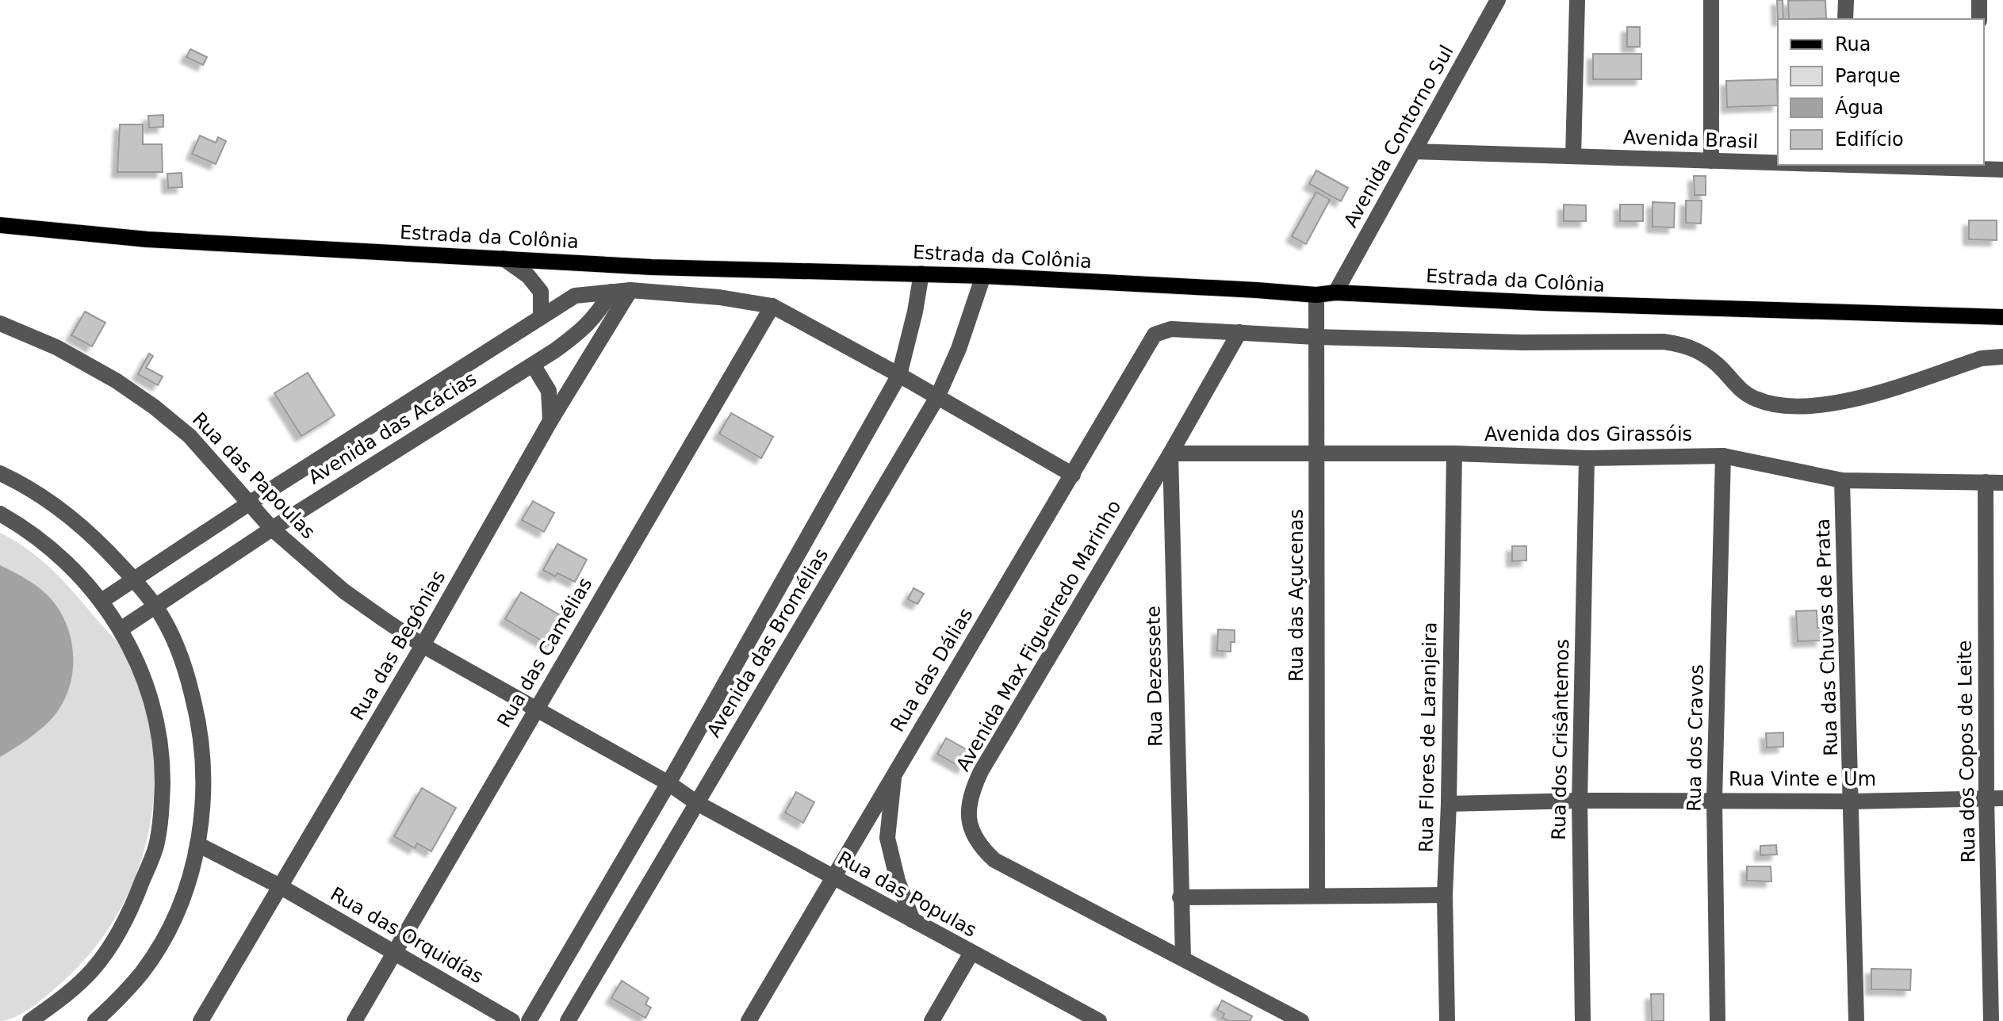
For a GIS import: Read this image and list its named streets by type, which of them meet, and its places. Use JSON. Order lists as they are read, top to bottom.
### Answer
{
  "streets": {
    "main road": ["Estrada da Colônia"],
    "street": [
      "Avenida Contorno Sul",
      "Avenida Brasil",
      "Avenida das Acácias",
      "Avenida dos Girassóis",
      "Rua das Papoulas",
      "Rua das Açucenas",
      "Avenida Max Figueiredo Marinho",
      "Rua das Chuvas de Prata",
      "Avenida das Bromélias",
      "Rua das Begônias",
      "Rua das Camélias",
      "Rua das Dálias",
      "Rua Dezessete",
      "Rua Flores de Laranjeira",
      "Rua dos Cravos",
      "Rua dos Crisântemos",
      "Rua dos Copos de Leite",
      "Rua Vinte e Um",
      "Rua das Populas",
      "Rua das Orquidías"
    ]
  },
  "crossings": [
    ["Avenida Contorno Sul", "Avenida Brasil"],
    ["Avenida Contorno Sul", "Estrada da Colônia"],
    ["Estrada da Colônia", "Rua das Açucenas"],
    ["Estrada da Colônia", "Avenida das Bromélias"],
    ["Avenida das Acácias", "Rua das Papoulas"],
    ["Avenida dos Girassóis", "Rua das Açucenas"],
    ["Avenida dos Girassóis", "Avenida Max Figueiredo Marinho"],
    ["Avenida dos Girassóis", "Rua das Chuvas de Prata"],
    ["Avenida dos Girassóis", "Rua Dezessete"],
    ["Avenida dos Girassóis", "Rua Flores de Laranjeira"],
    ["Avenida dos Girassóis", "Rua dos Cravos"],
    ["Avenida dos Girassóis", "Rua dos Crisântemos"],
    ["Avenida dos Girassóis", "Rua dos Copos de Leite"],
    ["Rua das Papoulas", "Avenida das Bromélias"],
    ["Rua das Papoulas", "Rua das Begônias"],
    ["Rua das Papoulas", "Rua das Camélias"],
    ["Rua das Papoulas", "Rua das Populas"],
    ["Avenida Max Figueiredo Marinho", "Rua das Dálias"],
    ["Avenida Max Figueiredo Marinho", "Rua Dezessete"],
    ["Rua das Chuvas de Prata", "Rua Vinte e Um"],
    ["Avenida das Bromélias", "Rua das Populas"],
    ["Rua das Begônias", "Rua das Orquidías"],
    ["Rua das Camélias", "Rua das Orquidías"],
    ["Rua das Dálias", "Rua das Populas"],
    ["Rua Flores de Laranjeira", "Rua Vinte e Um"],
    ["Rua dos Cravos", "Rua Vinte e Um"],
    ["Rua dos Crisântemos", "Rua Vinte e Um"],
    ["Rua dos Copos de Leite", "Rua Vinte e Um"]
  ],
  "legend": [
    "Rua",
    "Parque",
    "Água",
    "Edifício"
  ]
}
